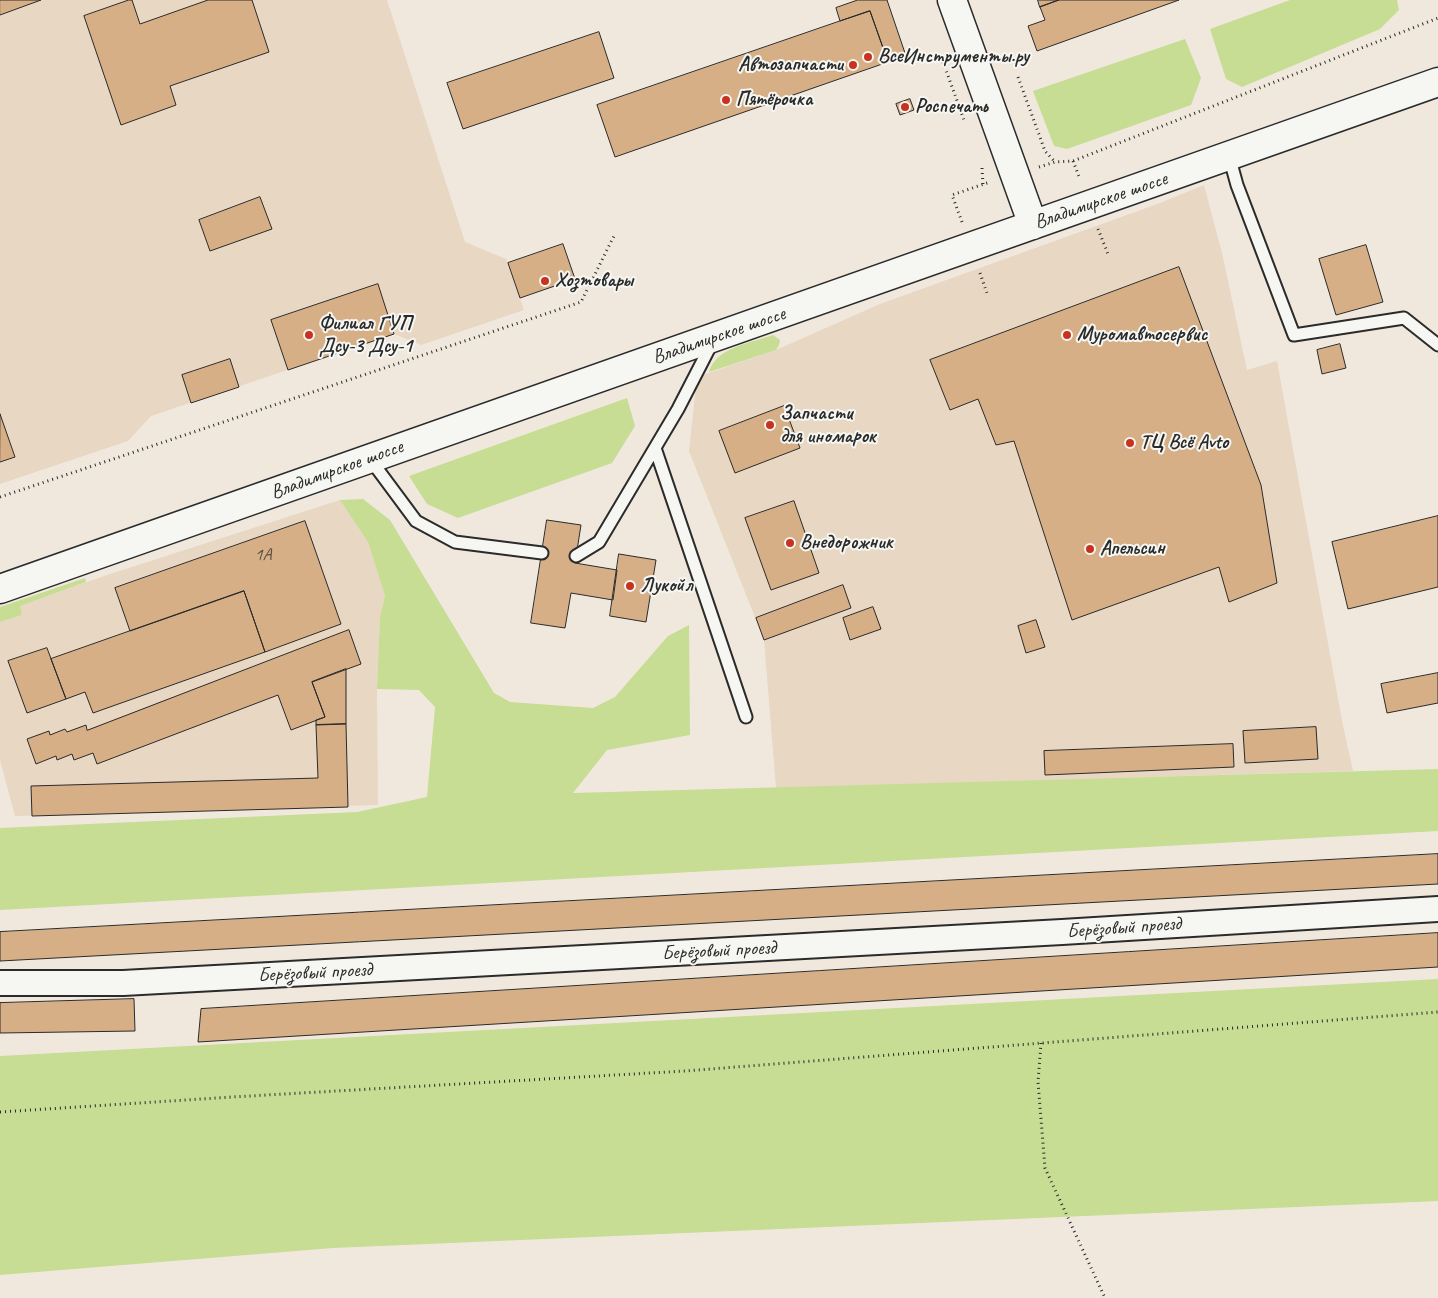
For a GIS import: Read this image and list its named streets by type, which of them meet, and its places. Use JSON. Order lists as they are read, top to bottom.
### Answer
{
  "streets": {
    "main road": ["Владимирское шоссе"],
    "street": ["Берёзовый проезд"]
  },
  "places": [
    "ВсеИнструменты.ру",
    "Автозапчасти",
    "Пятёрочка",
    "Роспечать",
    "Хозтовары",
    "Филиал ГУП Дсу-3 Дсу-1",
    "Муромавтосервис",
    "Запчасти для иномарок",
    "ТЦ Всё Avto",
    "Внедорожник",
    "Апельсин",
    "Лукойл"
  ],
  "house_numbers": ["1А"]
}
